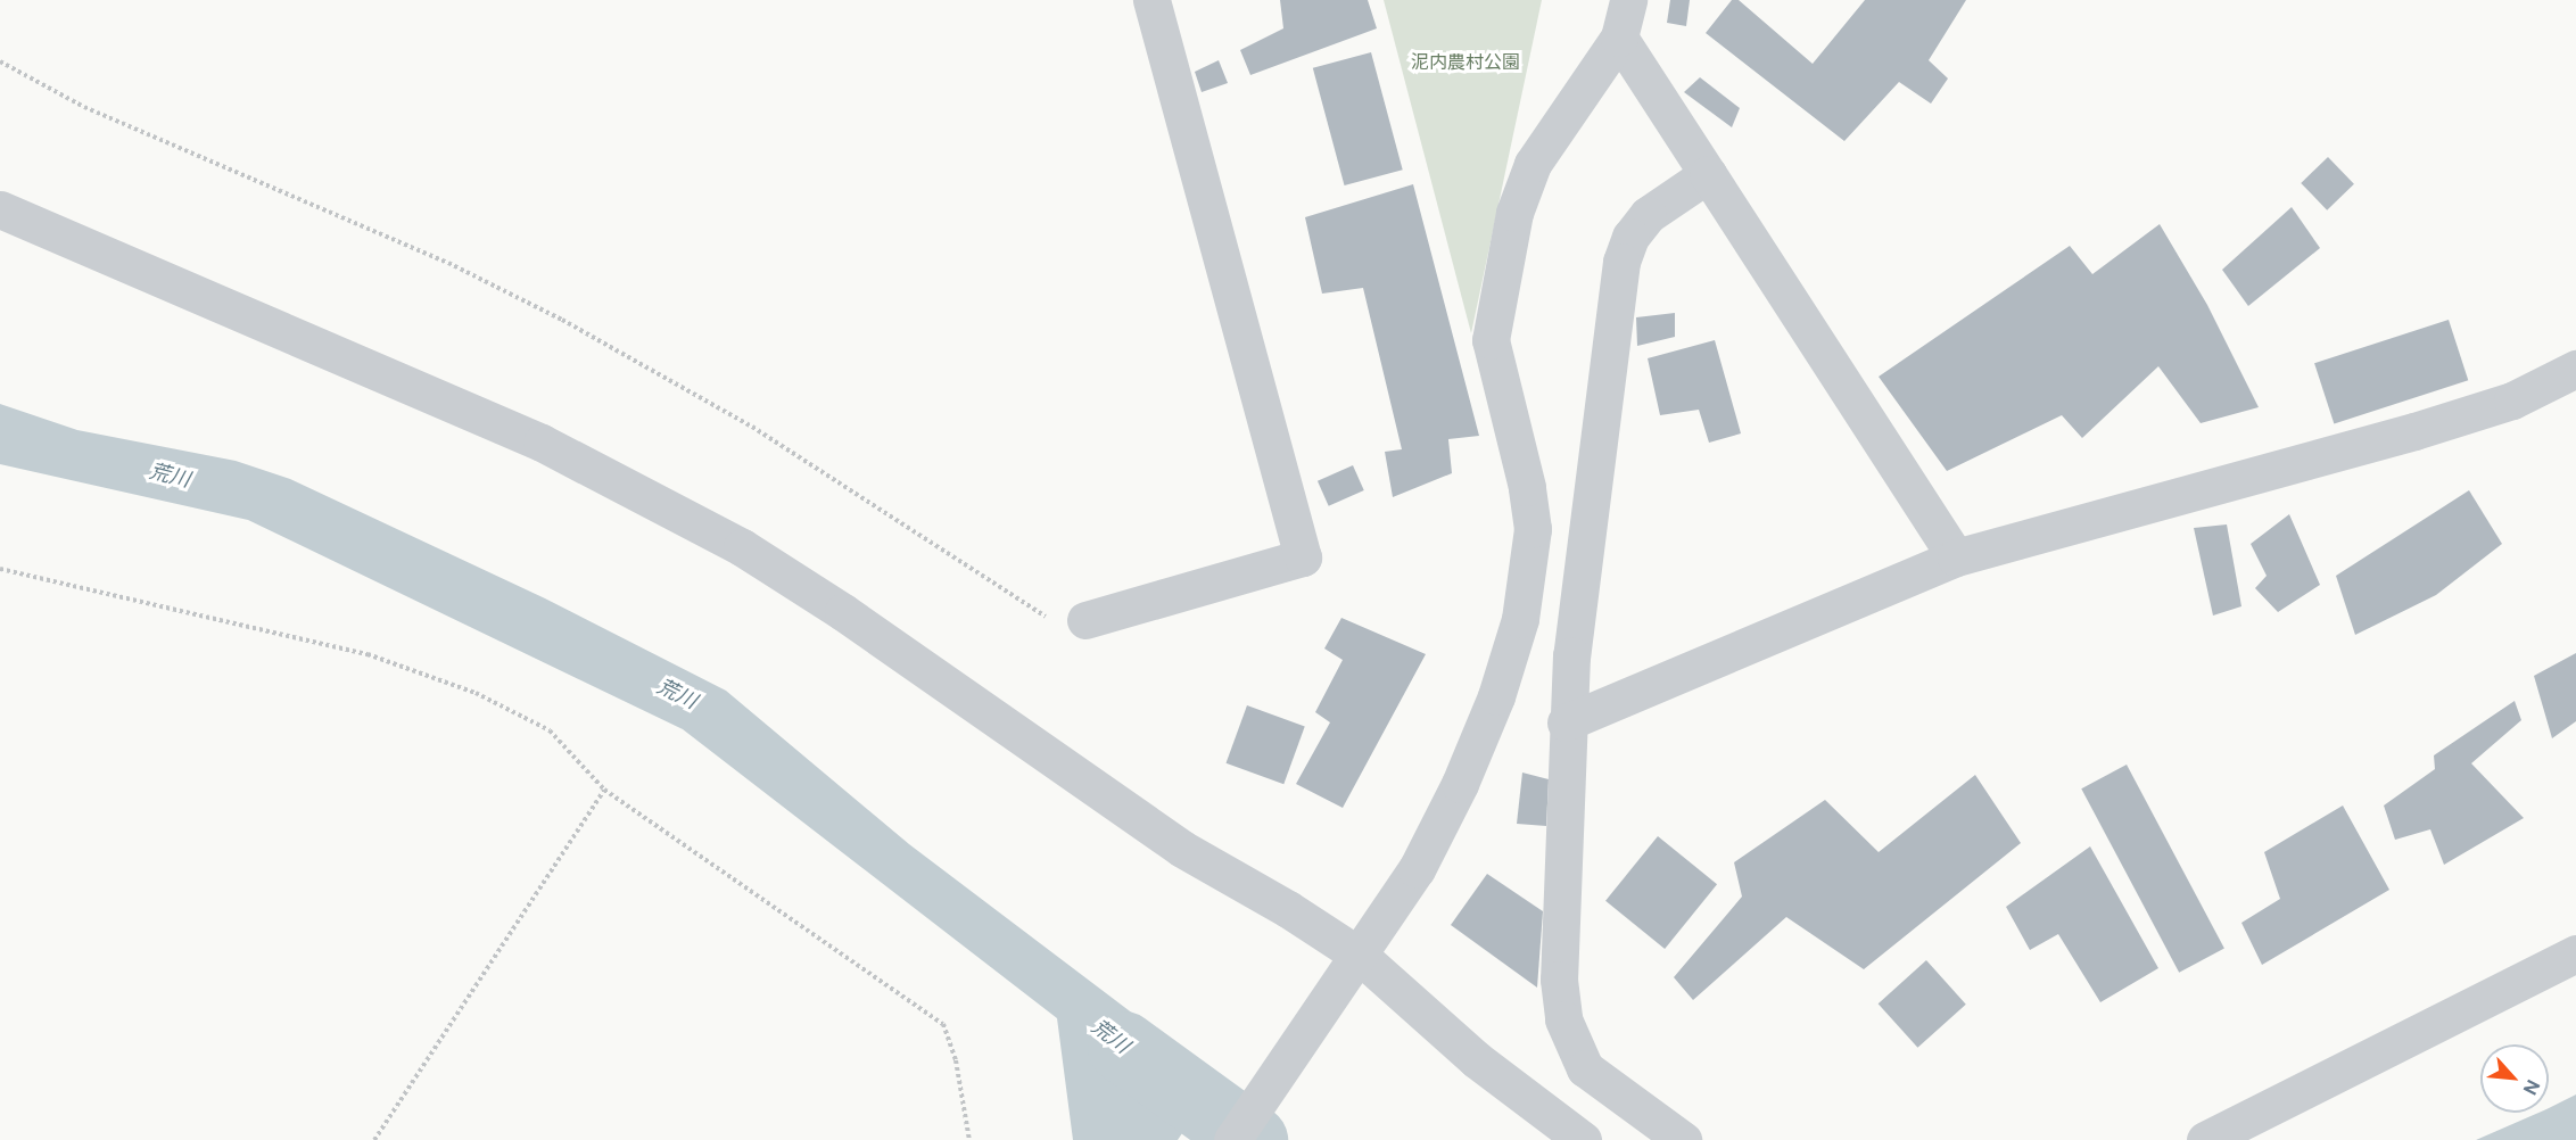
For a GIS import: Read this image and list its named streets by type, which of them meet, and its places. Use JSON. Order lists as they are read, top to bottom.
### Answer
{
  "water": ["荒川"],
  "parks": ["泥内農村公園"],
  "north": "bottom right"
}
